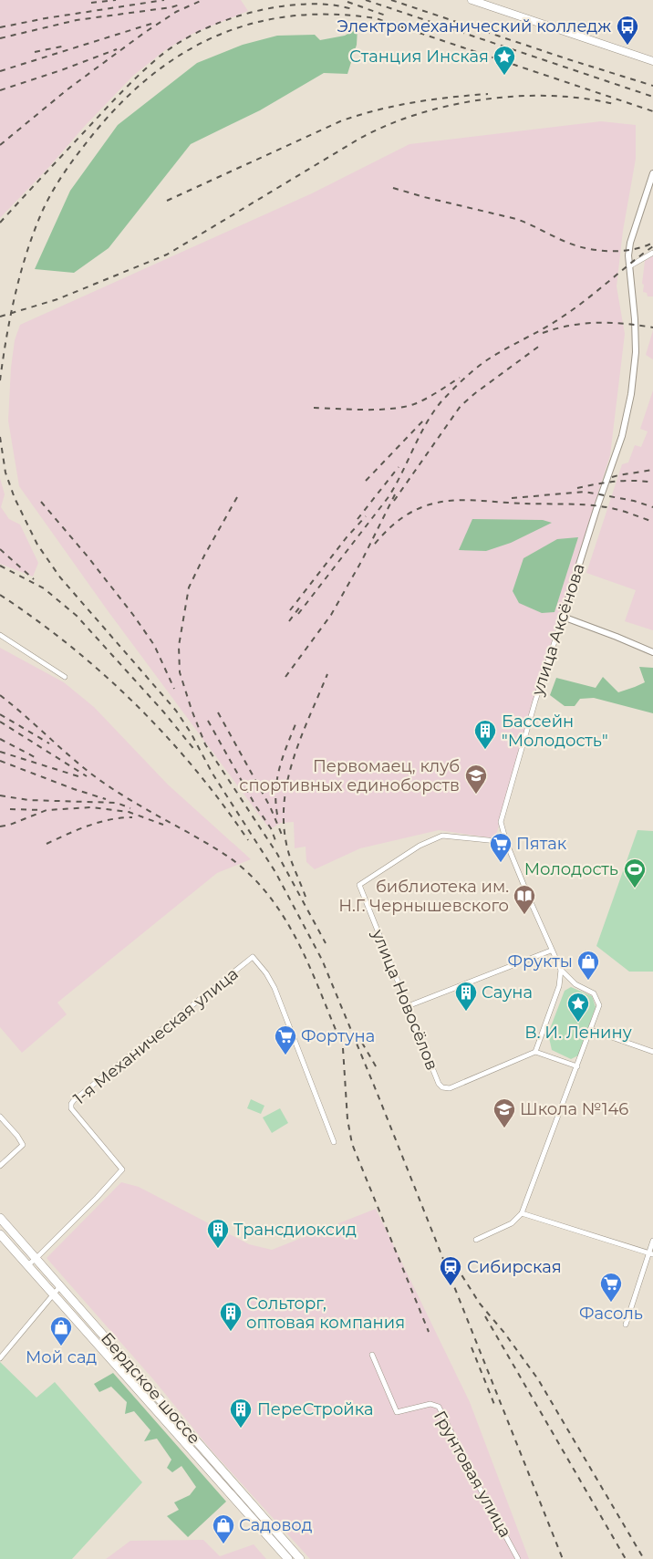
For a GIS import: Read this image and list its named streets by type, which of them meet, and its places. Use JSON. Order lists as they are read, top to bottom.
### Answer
{
  "streets": {
    "highway": ["Бердское шоссе"],
    "street": [
      "улица Аксёнова",
      "улица Новосёлов",
      "1-я Механическая улица",
      "Грунтовая улица"
    ]
  },
  "crossings": [
    ["улица Аксёнова", "улица Новосёлов"],
    ["1-я Механическая улица", "Бердское шоссе"]
  ],
  "places": {
    "bus stop": ["Электромеханический колледж"],
    "place": ["Станция Инская", "В. И. Ленину"],
    "building": [
      "Бассейн \"Молодость\"",
      "Сауна",
      "Трансдиоксид",
      "Сольторг, оптовая компания",
      "ПереСтройка"
    ],
    "school or university": ["Первомаец, клуб спортивных единоборств", "Школа №146"],
    "supermarket": ["Пятак", "Фортуна", "Фасоль"],
    "sports": ["Молодость"],
    "library": ["библиотека им. Н.Г. Чернышевского"],
    "shop": ["Фрукты", "Мой сад", "Садовод"],
    "station": ["Сибирская"]
  }
}
